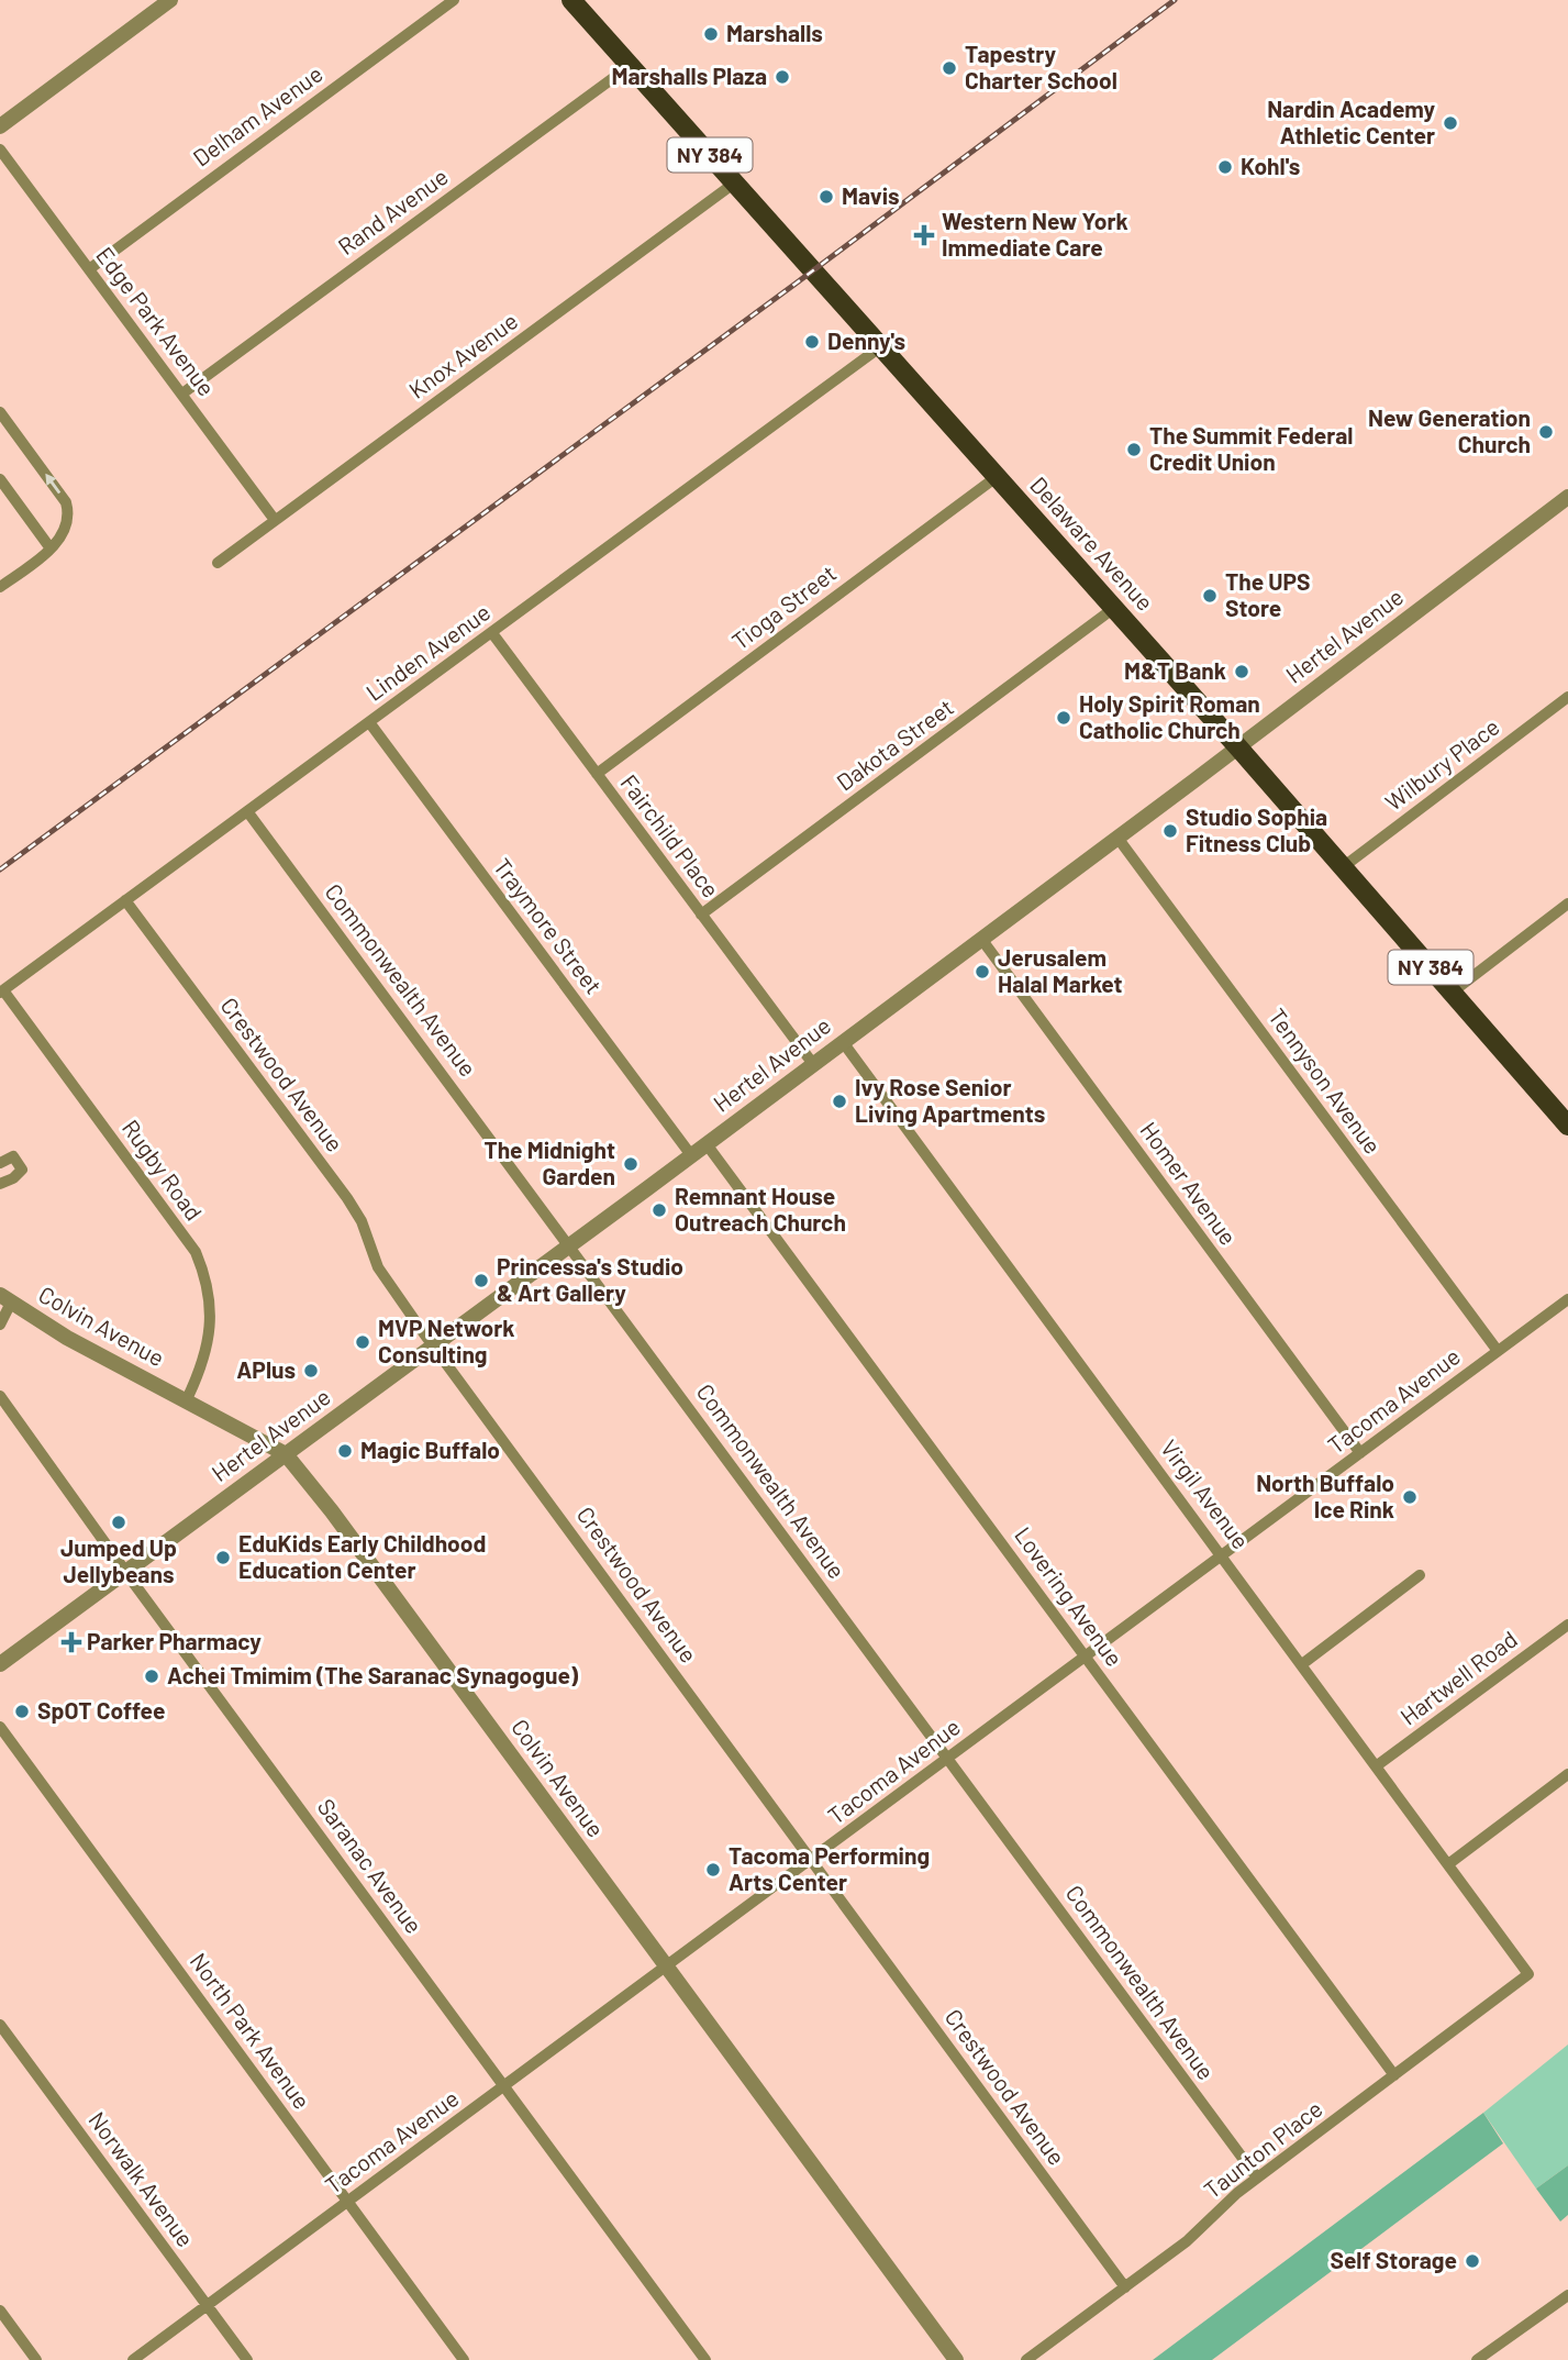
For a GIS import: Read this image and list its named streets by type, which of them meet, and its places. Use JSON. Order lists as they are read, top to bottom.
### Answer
{
  "streets": {
    "main road": ["NY 384", "Delaware Avenue"],
    "street": [
      "Delham Avenue",
      "Rand Avenue",
      "Edge Park Avenue",
      "Knox Avenue",
      "Tioga Street",
      "Hertel Avenue",
      "Linden Avenue",
      "Dakota Street",
      "Wilbury Place",
      "Fairchild Place",
      "Traymore Street",
      "Commonwealth Avenue",
      "Crestwood Avenue",
      "Tennyson Avenue",
      "Rugby Road",
      "Homer Avenue",
      "Colvin Avenue",
      "Tacoma Avenue",
      "Virgil Avenue",
      "Lovering Avenue",
      "Hartwell Road",
      "Saranac Avenue",
      "North Park Avenue",
      "Taunton Place",
      "Norwalk Avenue"
    ]
  },
  "crossings": [
    ["Delham Avenue", "Edge Park Avenue"],
    ["Rand Avenue", "Edge Park Avenue"],
    ["Rand Avenue", "Delaware Avenue"],
    ["Edge Park Avenue", "Knox Avenue"],
    ["Knox Avenue", "Delaware Avenue"],
    ["Delaware Avenue", "Tioga Street"],
    ["Delaware Avenue", "Hertel Avenue"],
    ["Delaware Avenue", "Linden Avenue"],
    ["Delaware Avenue", "Dakota Street"],
    ["Delaware Avenue", "Wilbury Place"],
    ["Tioga Street", "Fairchild Place"],
    ["Hertel Avenue", "Fairchild Place"],
    ["Hertel Avenue", "Traymore Street"],
    ["Hertel Avenue", "Commonwealth Avenue"],
    ["Hertel Avenue", "Crestwood Avenue"],
    ["Hertel Avenue", "Tennyson Avenue"],
    ["Hertel Avenue", "Homer Avenue"],
    ["Hertel Avenue", "Colvin Avenue"],
    ["Hertel Avenue", "Virgil Avenue"],
    ["Hertel Avenue", "Lovering Avenue"],
    ["Hertel Avenue", "Saranac Avenue"],
    ["Linden Avenue", "Fairchild Place"],
    ["Linden Avenue", "Traymore Street"],
    ["Linden Avenue", "Commonwealth Avenue"],
    ["Linden Avenue", "Crestwood Avenue"],
    ["Linden Avenue", "Rugby Road"],
    ["Dakota Street", "Fairchild Place"],
    ["Commonwealth Avenue", "Tacoma Avenue"],
    ["Commonwealth Avenue", "Taunton Place"],
    ["Crestwood Avenue", "Tacoma Avenue"],
    ["Crestwood Avenue", "Taunton Place"],
    ["Tennyson Avenue", "Tacoma Avenue"],
    ["Rugby Road", "Colvin Avenue"],
    ["Homer Avenue", "Tacoma Avenue"],
    ["Colvin Avenue", "Tacoma Avenue"],
    ["Tacoma Avenue", "Virgil Avenue"],
    ["Tacoma Avenue", "Lovering Avenue"],
    ["Tacoma Avenue", "Saranac Avenue"],
    ["Tacoma Avenue", "North Park Avenue"],
    ["Tacoma Avenue", "Norwalk Avenue"],
    ["Virgil Avenue", "Hartwell Road"],
    ["Virgil Avenue", "Taunton Place"],
    ["Lovering Avenue", "Taunton Place"]
  ],
  "places": {
    "other": [
      "Marshalls",
      "Tapestry Charter School",
      "Marshalls Plaza",
      "Nardin Academy Athletic Center",
      "Kohl's",
      "Mavis",
      "Denny's",
      "New Generation Church",
      "The Summit Federal Credit Union",
      "The UPS Store",
      "M&T Bank",
      "Holy Spirit Roman Catholic Church",
      "Studio Sophia Fitness Club",
      "Jerusalem Halal Market",
      "Ivy Rose Senior Living Apartments",
      "The Midnight Garden",
      "Remnant House Outreach Church",
      "Princessa's Studio & Art Gallery",
      "MVP Network Consulting",
      "APlus",
      "Magic Buffalo",
      "North Buffalo Ice Rink",
      "Jumped Up Jellybeans",
      "EduKids Early Childhood Education Center",
      "Achei Tmimim (The Saranac Synagogue)",
      "SpOT Coffee",
      "Tacoma Performing Arts Center",
      "Self Storage"
    ],
    "health": ["Western New York Immediate Care", "Parker Pharmacy"]
  }
}
